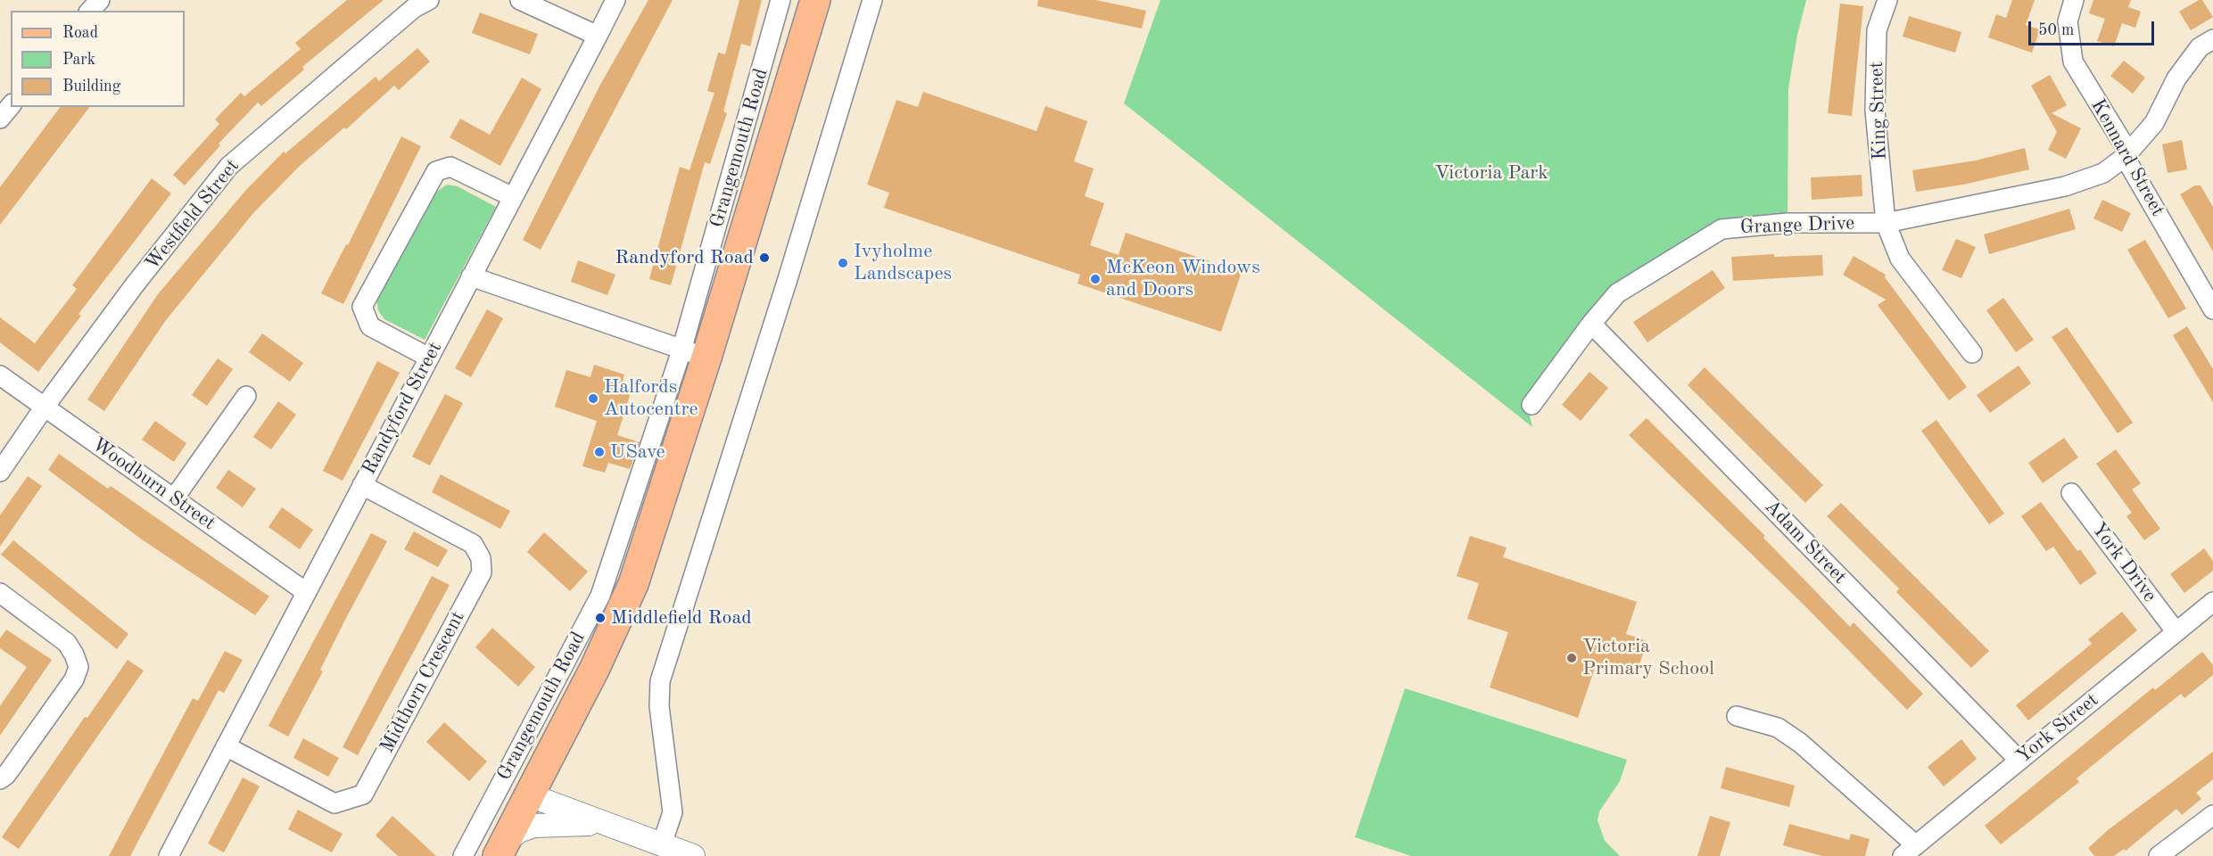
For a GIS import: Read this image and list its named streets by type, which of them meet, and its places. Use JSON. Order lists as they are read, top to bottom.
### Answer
{
  "streets": {
    "main road": ["Grangemouth Road"],
    "street": [
      "King Street",
      "Kennard Street",
      "Westfield Street",
      "Grange Drive",
      "Randyford Street",
      "Woodburn Street",
      "Adam Street",
      "York Drive",
      "Midthorn Crescent",
      "York Street"
    ]
  },
  "crossings": [
    ["King Street", "Grange Drive"],
    ["Kennard Street", "Grange Drive"],
    ["Westfield Street", "Woodburn Street"],
    ["Grange Drive", "Adam Street"],
    ["Randyford Street", "Woodburn Street"],
    ["Randyford Street", "Midthorn Crescent"],
    ["Adam Street", "York Street"],
    ["York Drive", "York Street"]
  ],
  "parks": ["Victoria Park"],
  "places": [
    "Randyford Road",
    "Ivyholme Landscapes",
    "McKeon Windows and Doors",
    "Halfords Autocentre",
    "USave",
    "Middlefield Road",
    "Victoria Primary School"
  ],
  "legend": ["Road", "Park", "Building"],
  "scale_bar": "50 m"
}
